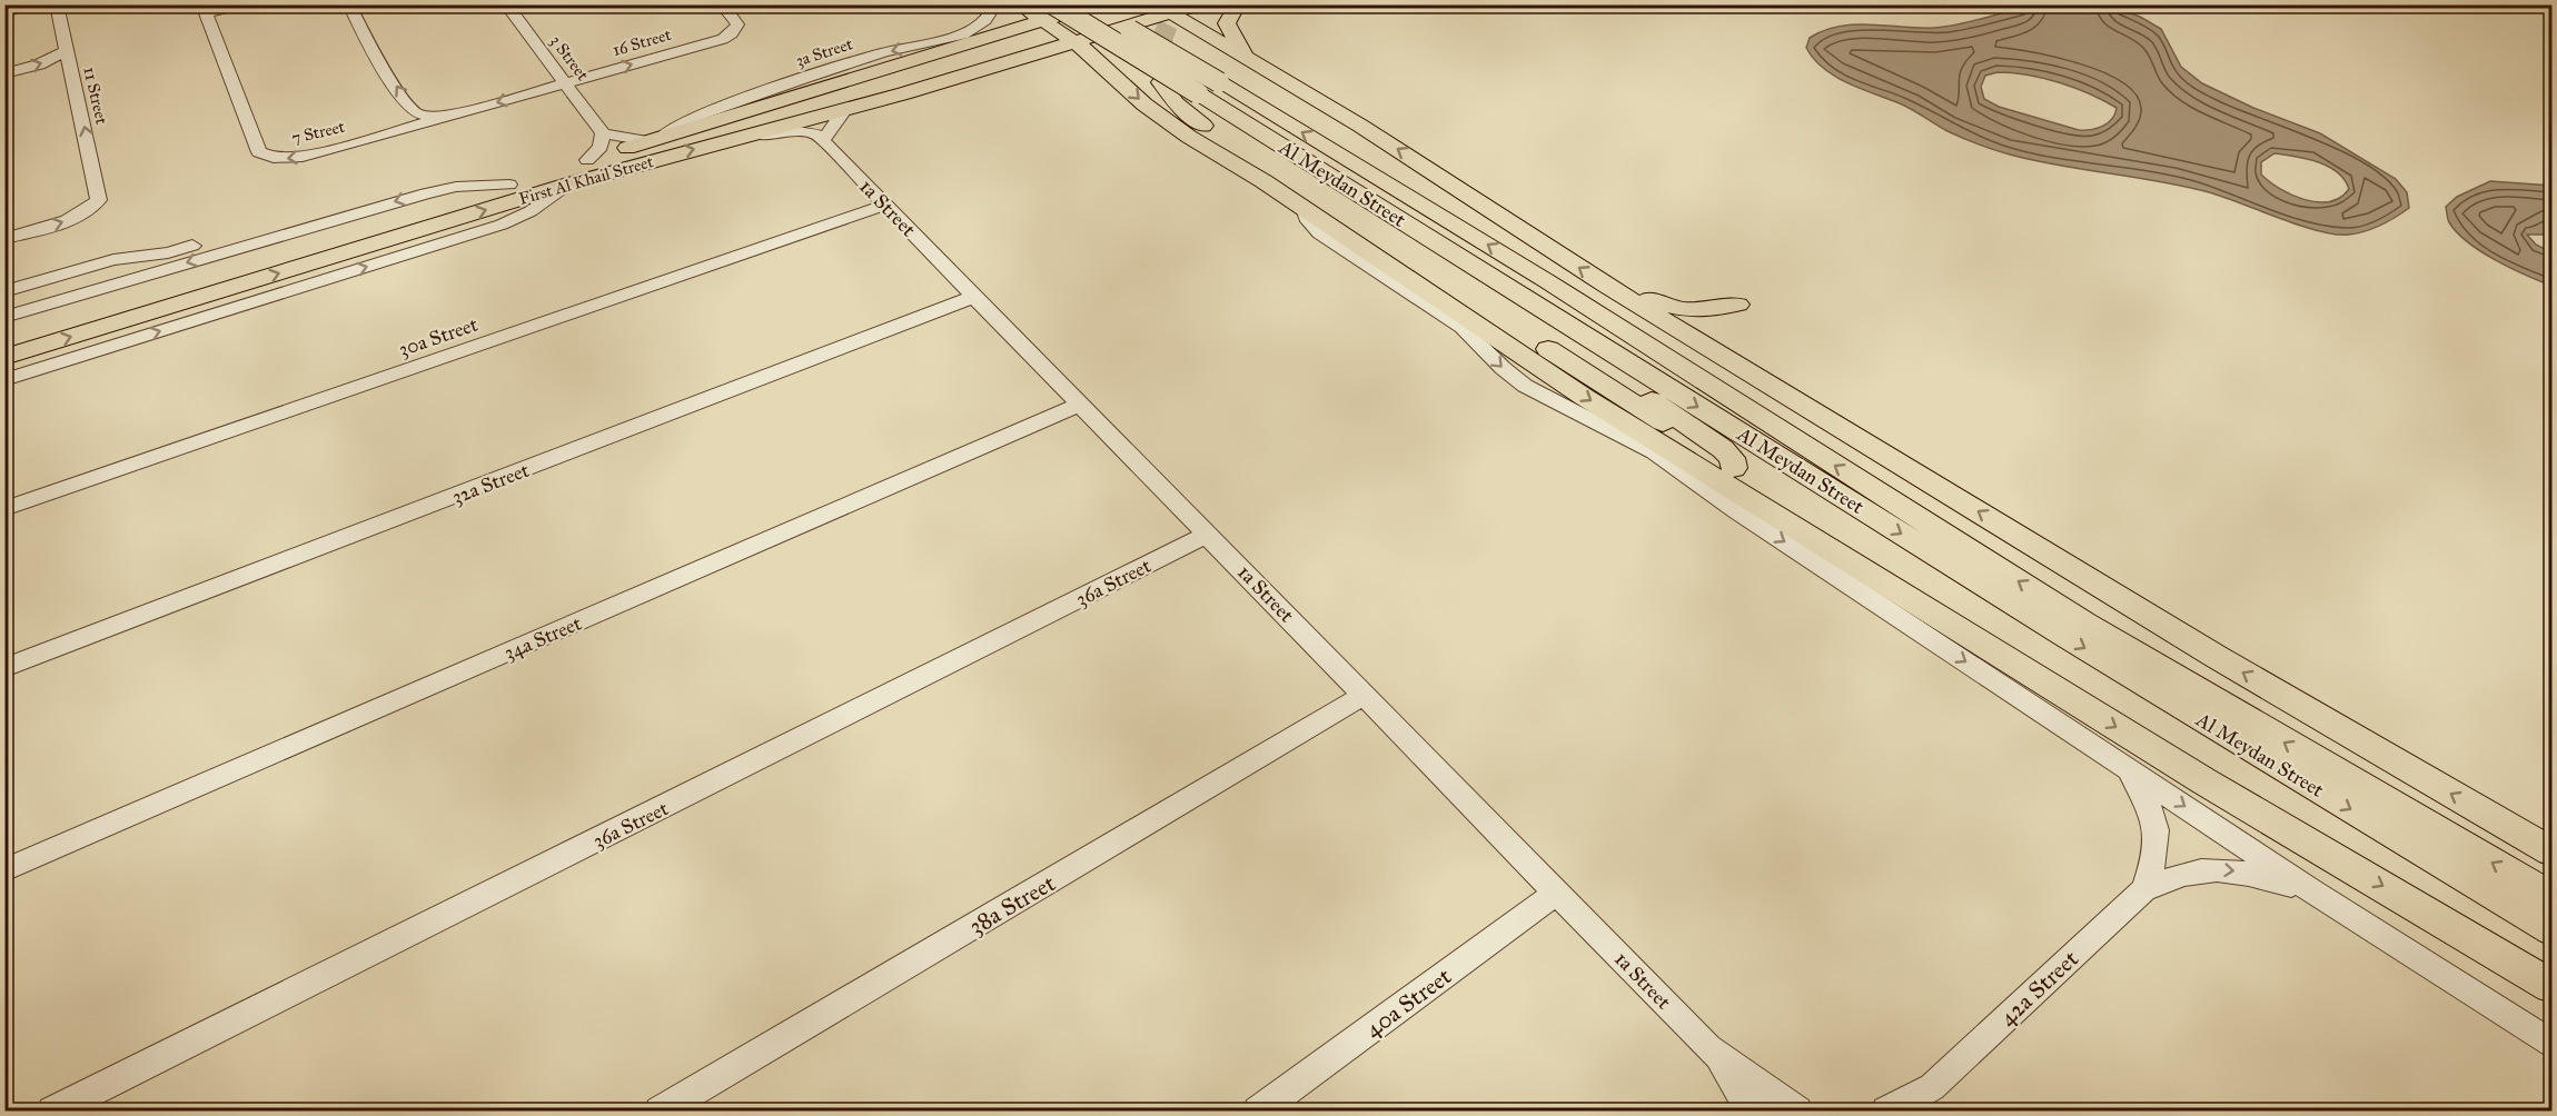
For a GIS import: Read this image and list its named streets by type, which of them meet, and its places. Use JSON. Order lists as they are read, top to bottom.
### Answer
{
  "streets": {
    "main road": ["First Al Khail Street", "Al Meydan Street"],
    "street": [
      "16 Street",
      "3a Street",
      "3 Street",
      "11 Street",
      "7 Street",
      "1a Street",
      "30a Street",
      "32a Street",
      "36a Street",
      "34a Street",
      "38a Street",
      "42a Street",
      "40a Street"
    ]
  },
  "crossings": [
    ["16 Street", "3 Street"],
    ["16 Street", "7 Street"],
    ["3a Street", "First Al Khail Street"],
    ["3 Street", "7 Street"],
    ["First Al Khail Street", "Al Meydan Street"],
    ["1a Street", "30a Street"],
    ["1a Street", "32a Street"],
    ["1a Street", "36a Street"],
    ["1a Street", "34a Street"],
    ["1a Street", "38a Street"],
    ["1a Street", "40a Street"]
  ],
  "one_way": ["16 Street"]
}
